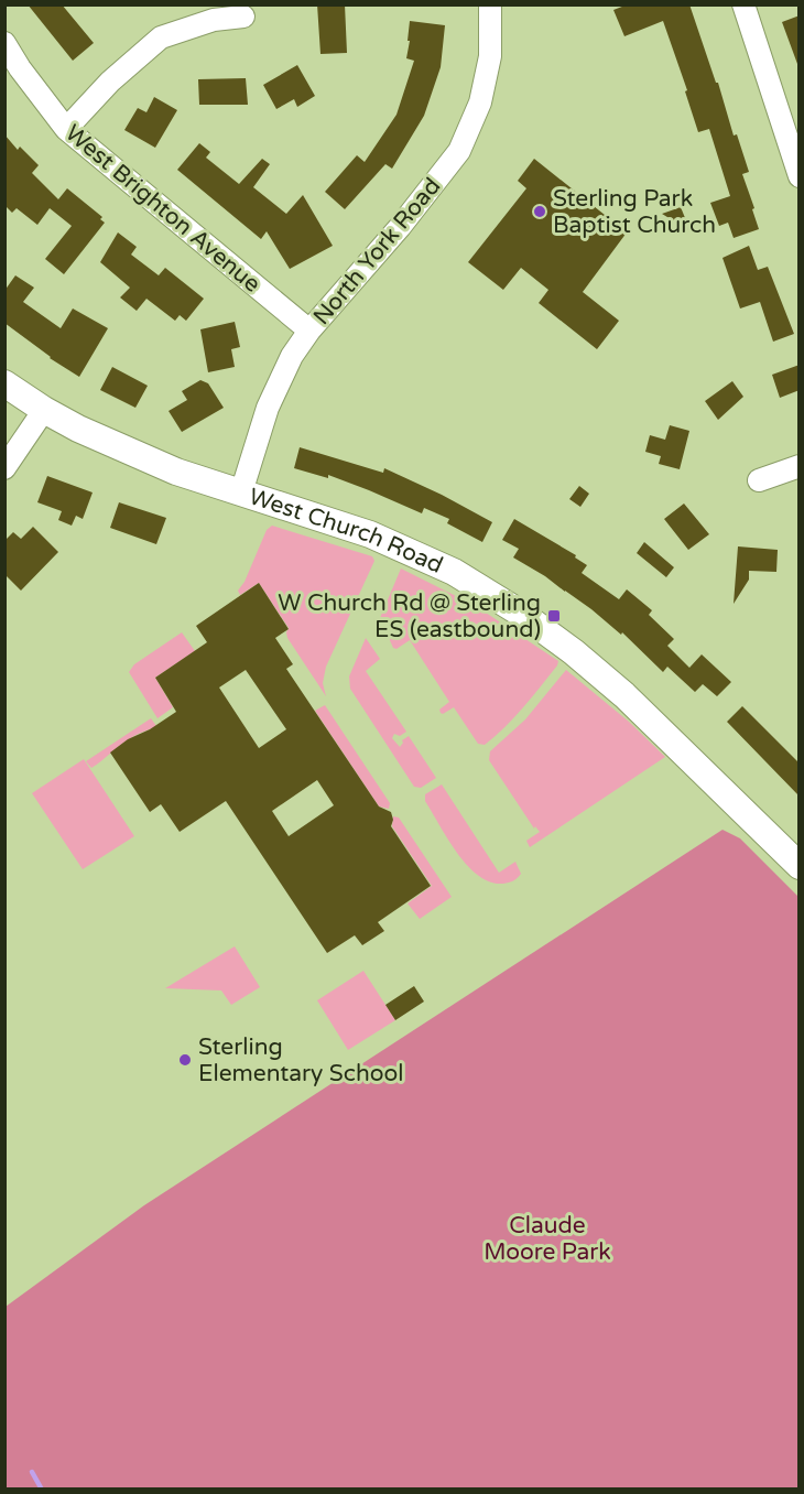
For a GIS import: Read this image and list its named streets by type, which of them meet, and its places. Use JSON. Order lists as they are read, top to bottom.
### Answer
{
  "streets": {
    "main road": ["West Church Road"],
    "street": ["West Brighton Avenue", "North York Road"]
  },
  "crossings": [
    ["West Brighton Avenue", "North York Road"],
    ["North York Road", "West Church Road"]
  ],
  "parks": ["Claude Moore Park"],
  "places": {
    "other": ["Sterling Park Baptist Church", "Sterling Elementary School"],
    "transit": ["W Church Rd @ Sterling ES (eastbound)"]
  }
}
